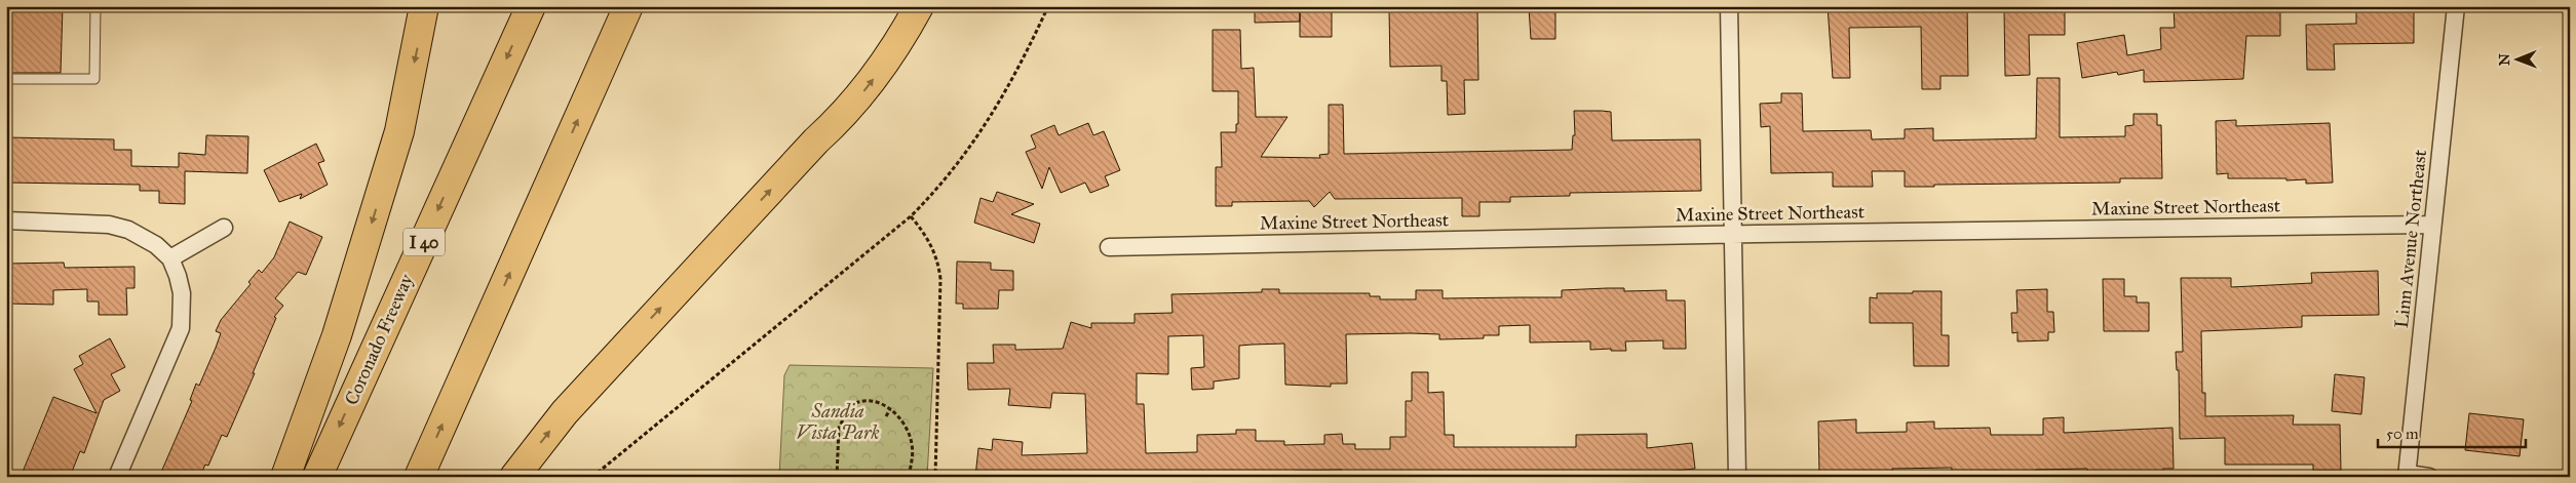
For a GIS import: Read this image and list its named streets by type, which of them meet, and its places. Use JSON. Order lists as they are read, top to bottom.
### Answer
{
  "streets": {
    "highway": ["I 40", "Coronado Freeway"],
    "street": ["Maxine Street Northeast", "Linn Avenue Northeast"]
  },
  "crossings": [
    ["Maxine Street Northeast", "Linn Avenue Northeast"]
  ],
  "parks": ["Sandia Vista Park"],
  "scale_bar": "50 m",
  "north": "left"
}
